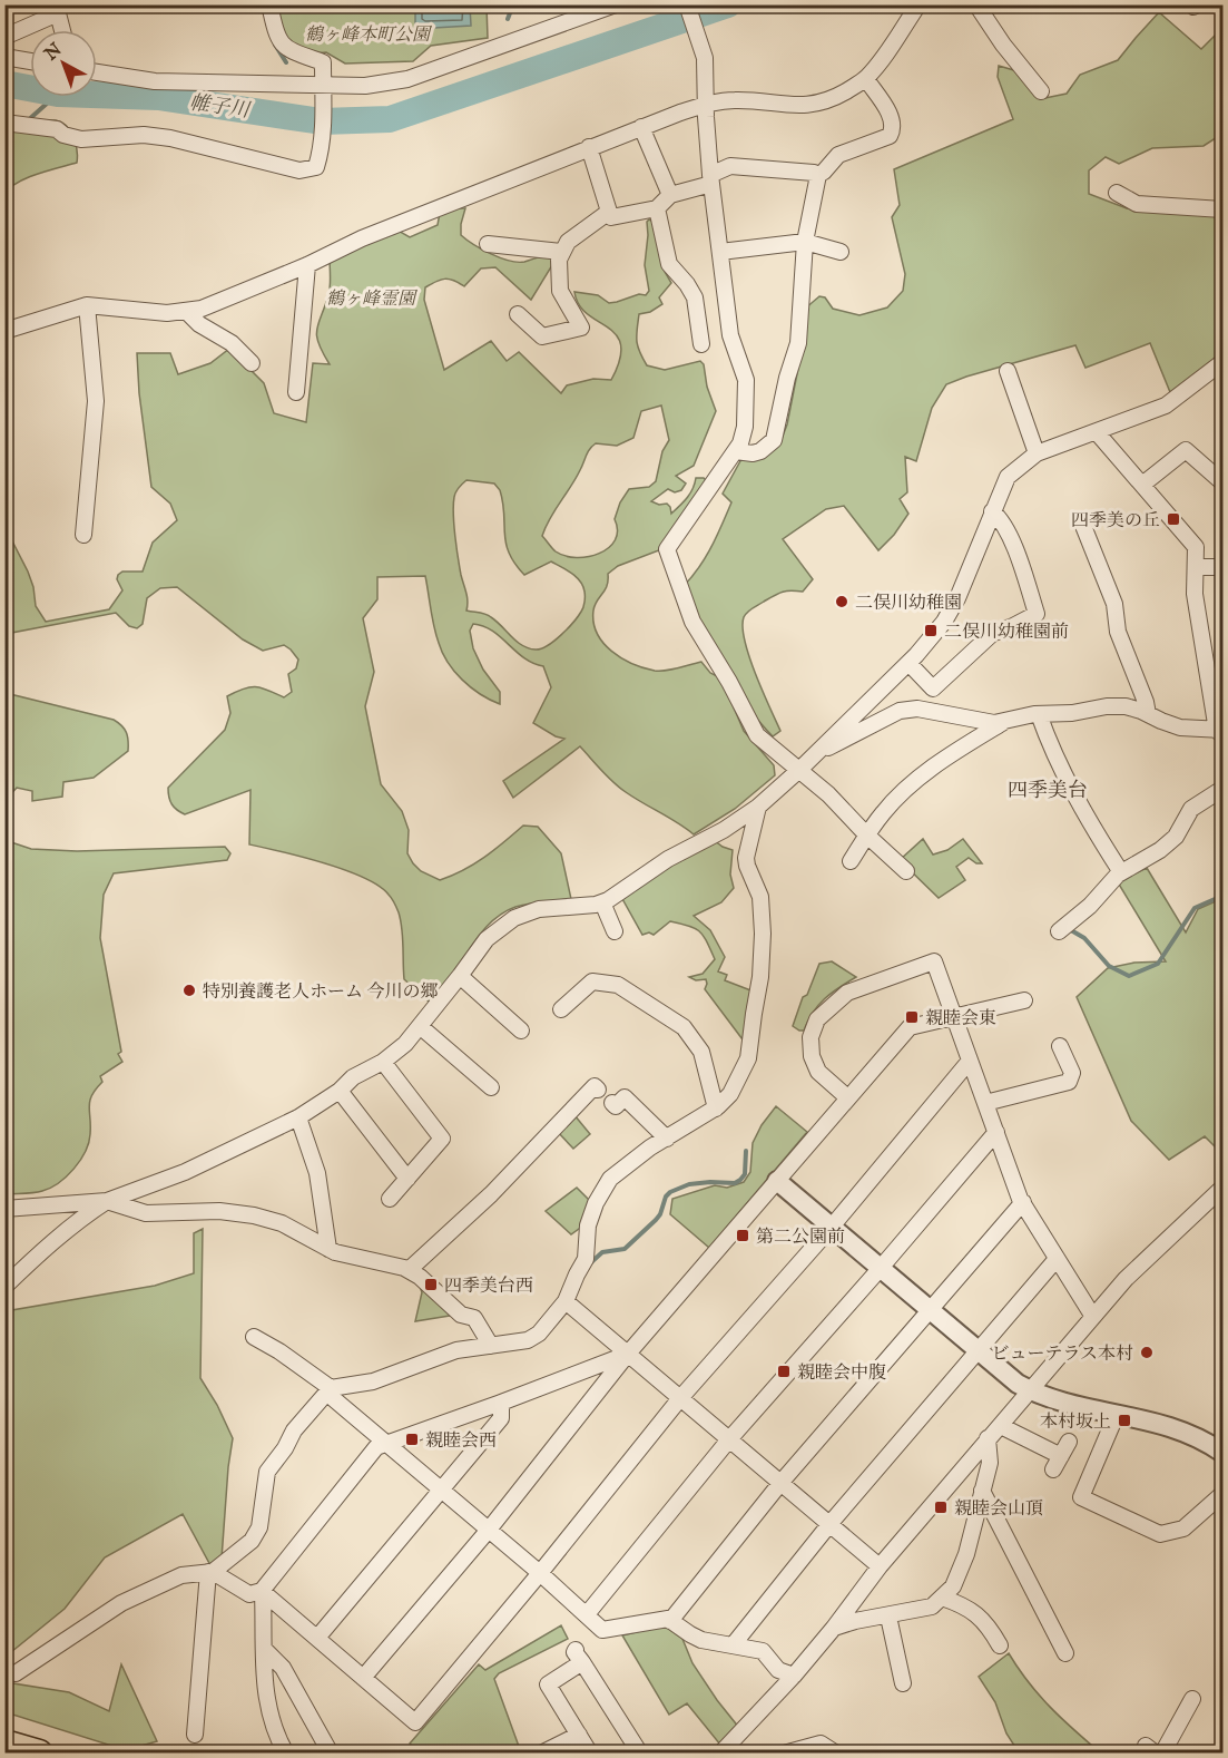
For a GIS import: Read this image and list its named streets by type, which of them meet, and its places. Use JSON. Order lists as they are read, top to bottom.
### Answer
{
  "districts": ["四季美台"],
  "water": ["帷子川"],
  "parks": ["鶴ヶ峰本町公園", "鶴ヶ峰霊園"],
  "places": {
    "transit": [
      "四季美の丘",
      "二俣川幼稚園前",
      "親睦会東",
      "第二公園前",
      "四季美台西",
      "親睦会中腹",
      "本村坂上",
      "親睦会西",
      "親睦会山頂"
    ],
    "other": ["二俣川幼稚園", "特別養護老人ホーム 今川の郷", "ビューテラス本村"]
  },
  "north": "top left"
}
